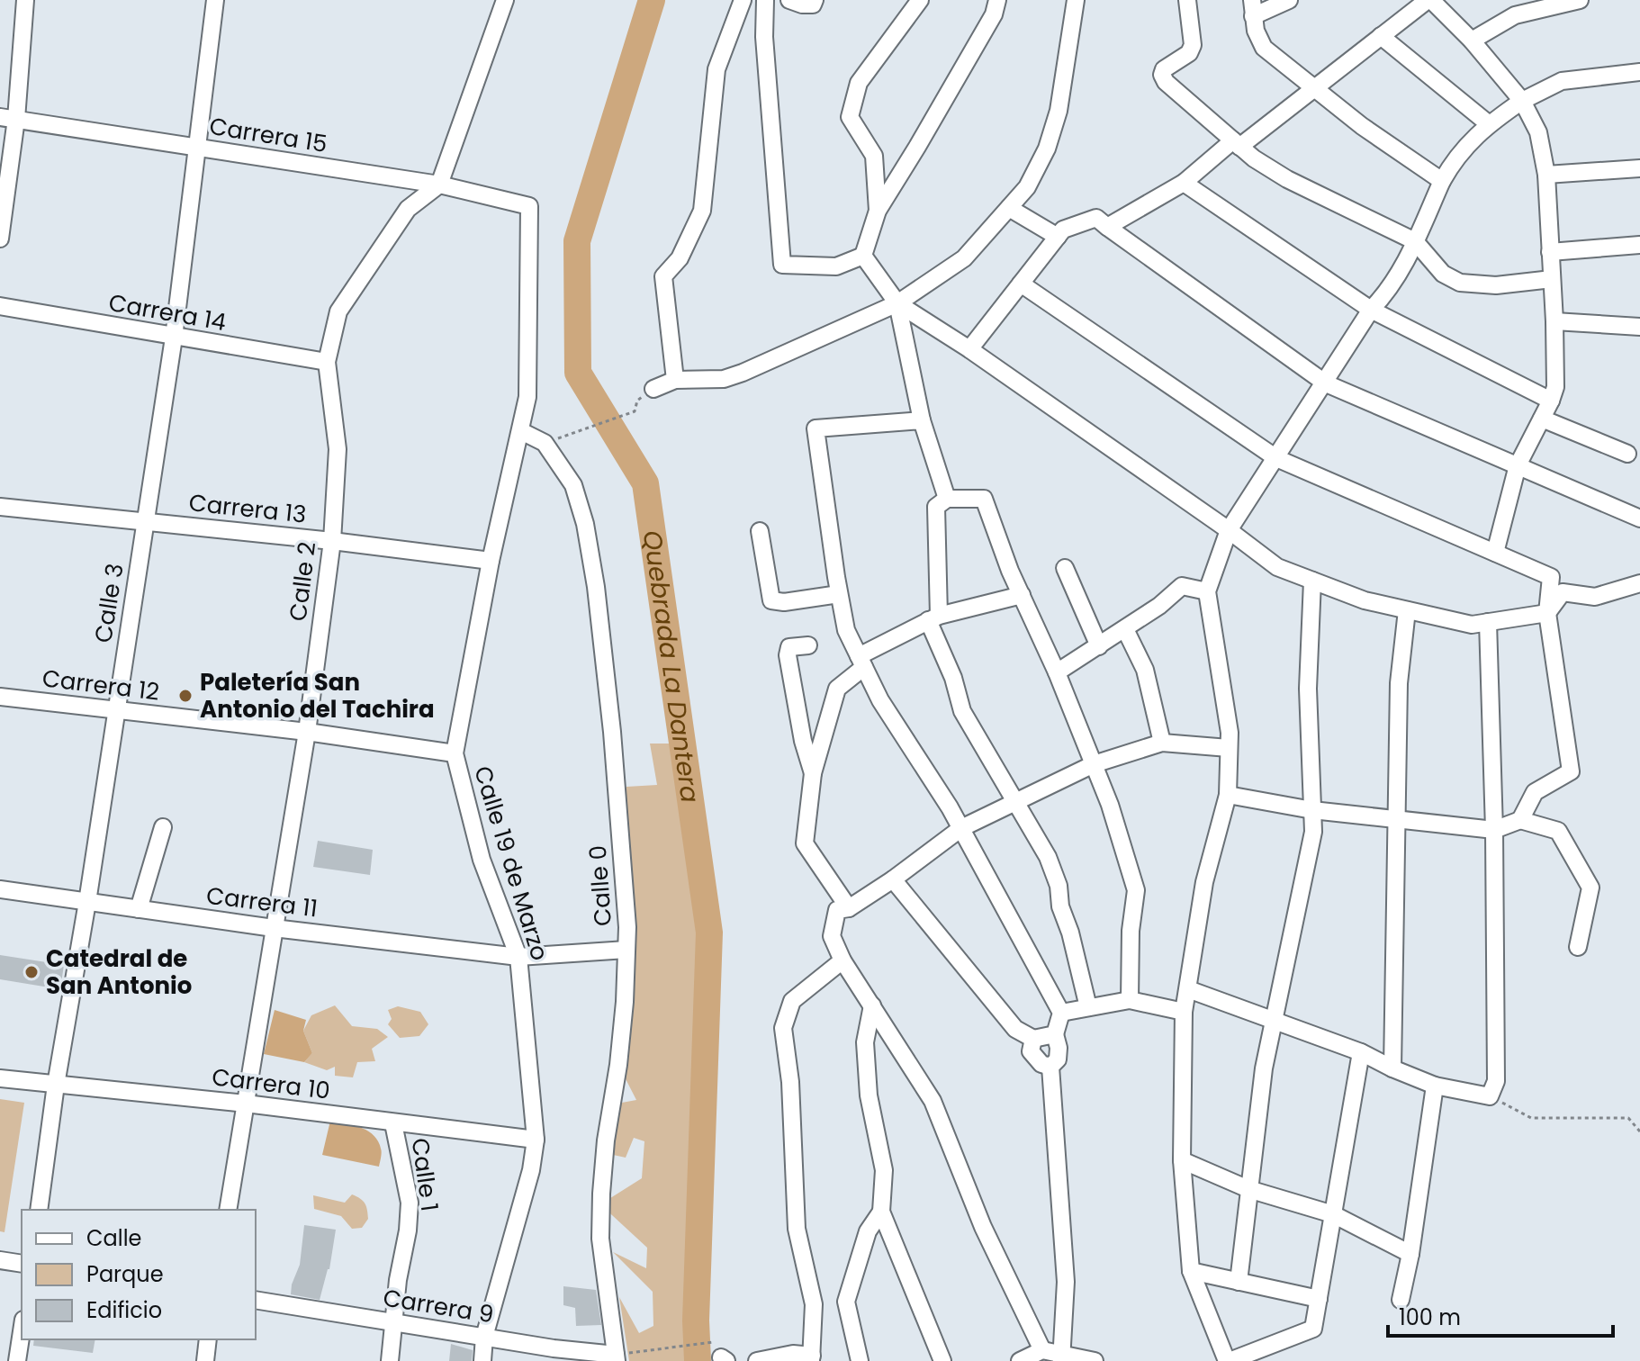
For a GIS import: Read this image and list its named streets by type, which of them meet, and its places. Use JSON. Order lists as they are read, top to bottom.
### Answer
{
  "streets": {
    "street": [
      "Carrera 15",
      "Carrera 14",
      "Carrera 13",
      "Calle 2",
      "Calle 3",
      "Carrera 12",
      "Calle 19 de Marzo",
      "Calle 0",
      "Carrera 11",
      "Carrera 10",
      "Calle 1",
      "Carrera 9"
    ]
  },
  "crossings": [
    ["Carrera 15", "Calle 2"],
    ["Carrera 15", "Calle 3"],
    ["Carrera 15", "Calle 19 de Marzo"],
    ["Carrera 14", "Calle 2"],
    ["Carrera 14", "Calle 3"],
    ["Carrera 13", "Calle 2"],
    ["Carrera 13", "Calle 3"],
    ["Carrera 13", "Calle 19 de Marzo"],
    ["Calle 2", "Carrera 12"],
    ["Calle 2", "Carrera 11"],
    ["Calle 2", "Carrera 10"],
    ["Calle 3", "Carrera 12"],
    ["Calle 3", "Carrera 11"],
    ["Calle 3", "Carrera 10"],
    ["Carrera 12", "Calle 19 de Marzo"],
    ["Calle 19 de Marzo", "Calle 0"],
    ["Calle 19 de Marzo", "Carrera 11"],
    ["Calle 19 de Marzo", "Carrera 10"],
    ["Calle 19 de Marzo", "Carrera 9"],
    ["Calle 0", "Carrera 11"],
    ["Calle 0", "Carrera 9"],
    ["Carrera 10", "Calle 1"],
    ["Calle 1", "Carrera 9"]
  ],
  "water": ["Quebrada La Dantera"],
  "places": ["Paletería San Antonio del Tachira", "Catedral de San Antonio"],
  "legend": ["Calle", "Parque", "Edificio"],
  "scale_bar": "100 m"
}
